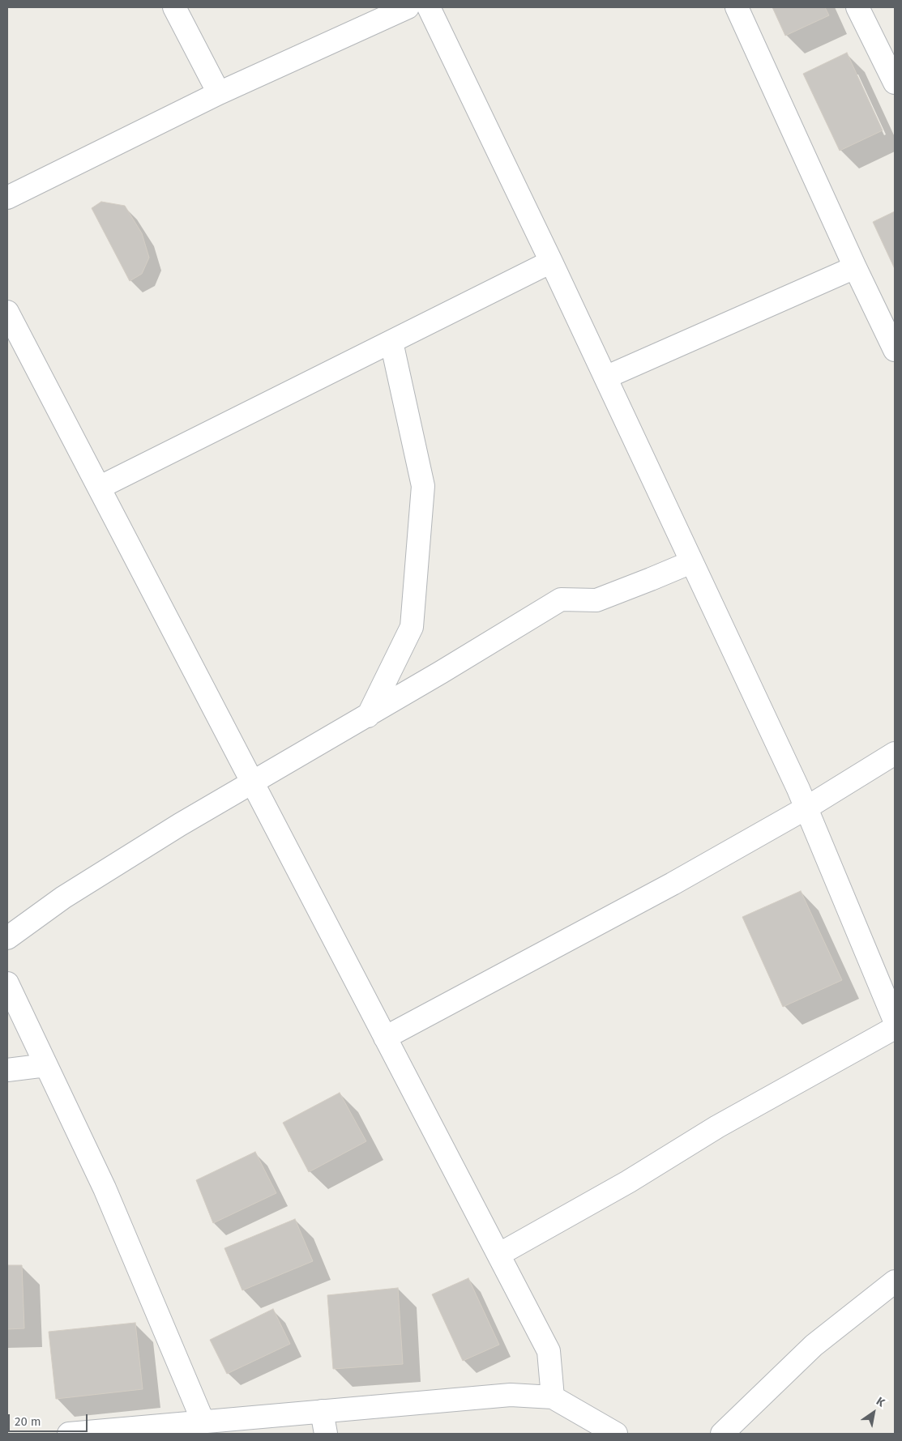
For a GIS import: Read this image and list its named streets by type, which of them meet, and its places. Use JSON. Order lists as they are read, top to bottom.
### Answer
{
  "scale_bar": "20 m",
  "north": "top right"
}
